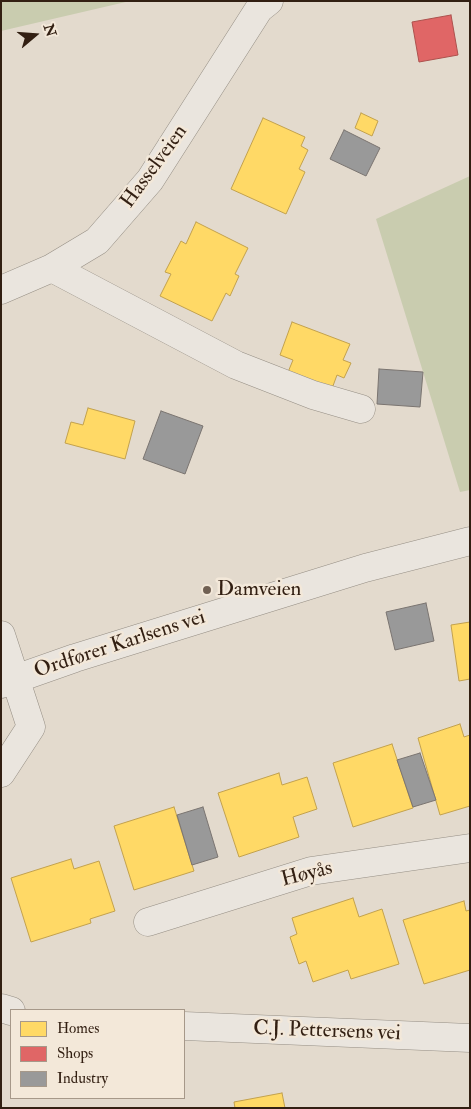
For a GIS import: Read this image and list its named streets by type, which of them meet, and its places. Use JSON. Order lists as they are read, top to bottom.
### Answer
{
  "streets": {
    "street": [
      "Hasselveien",
      "Ordfører Karlsens vei",
      "Høyås",
      "C.J. Pettersens vei"
    ]
  },
  "places": ["Damveien"],
  "legend": ["Homes", "Shops", "Industry"],
  "north": "right"
}
